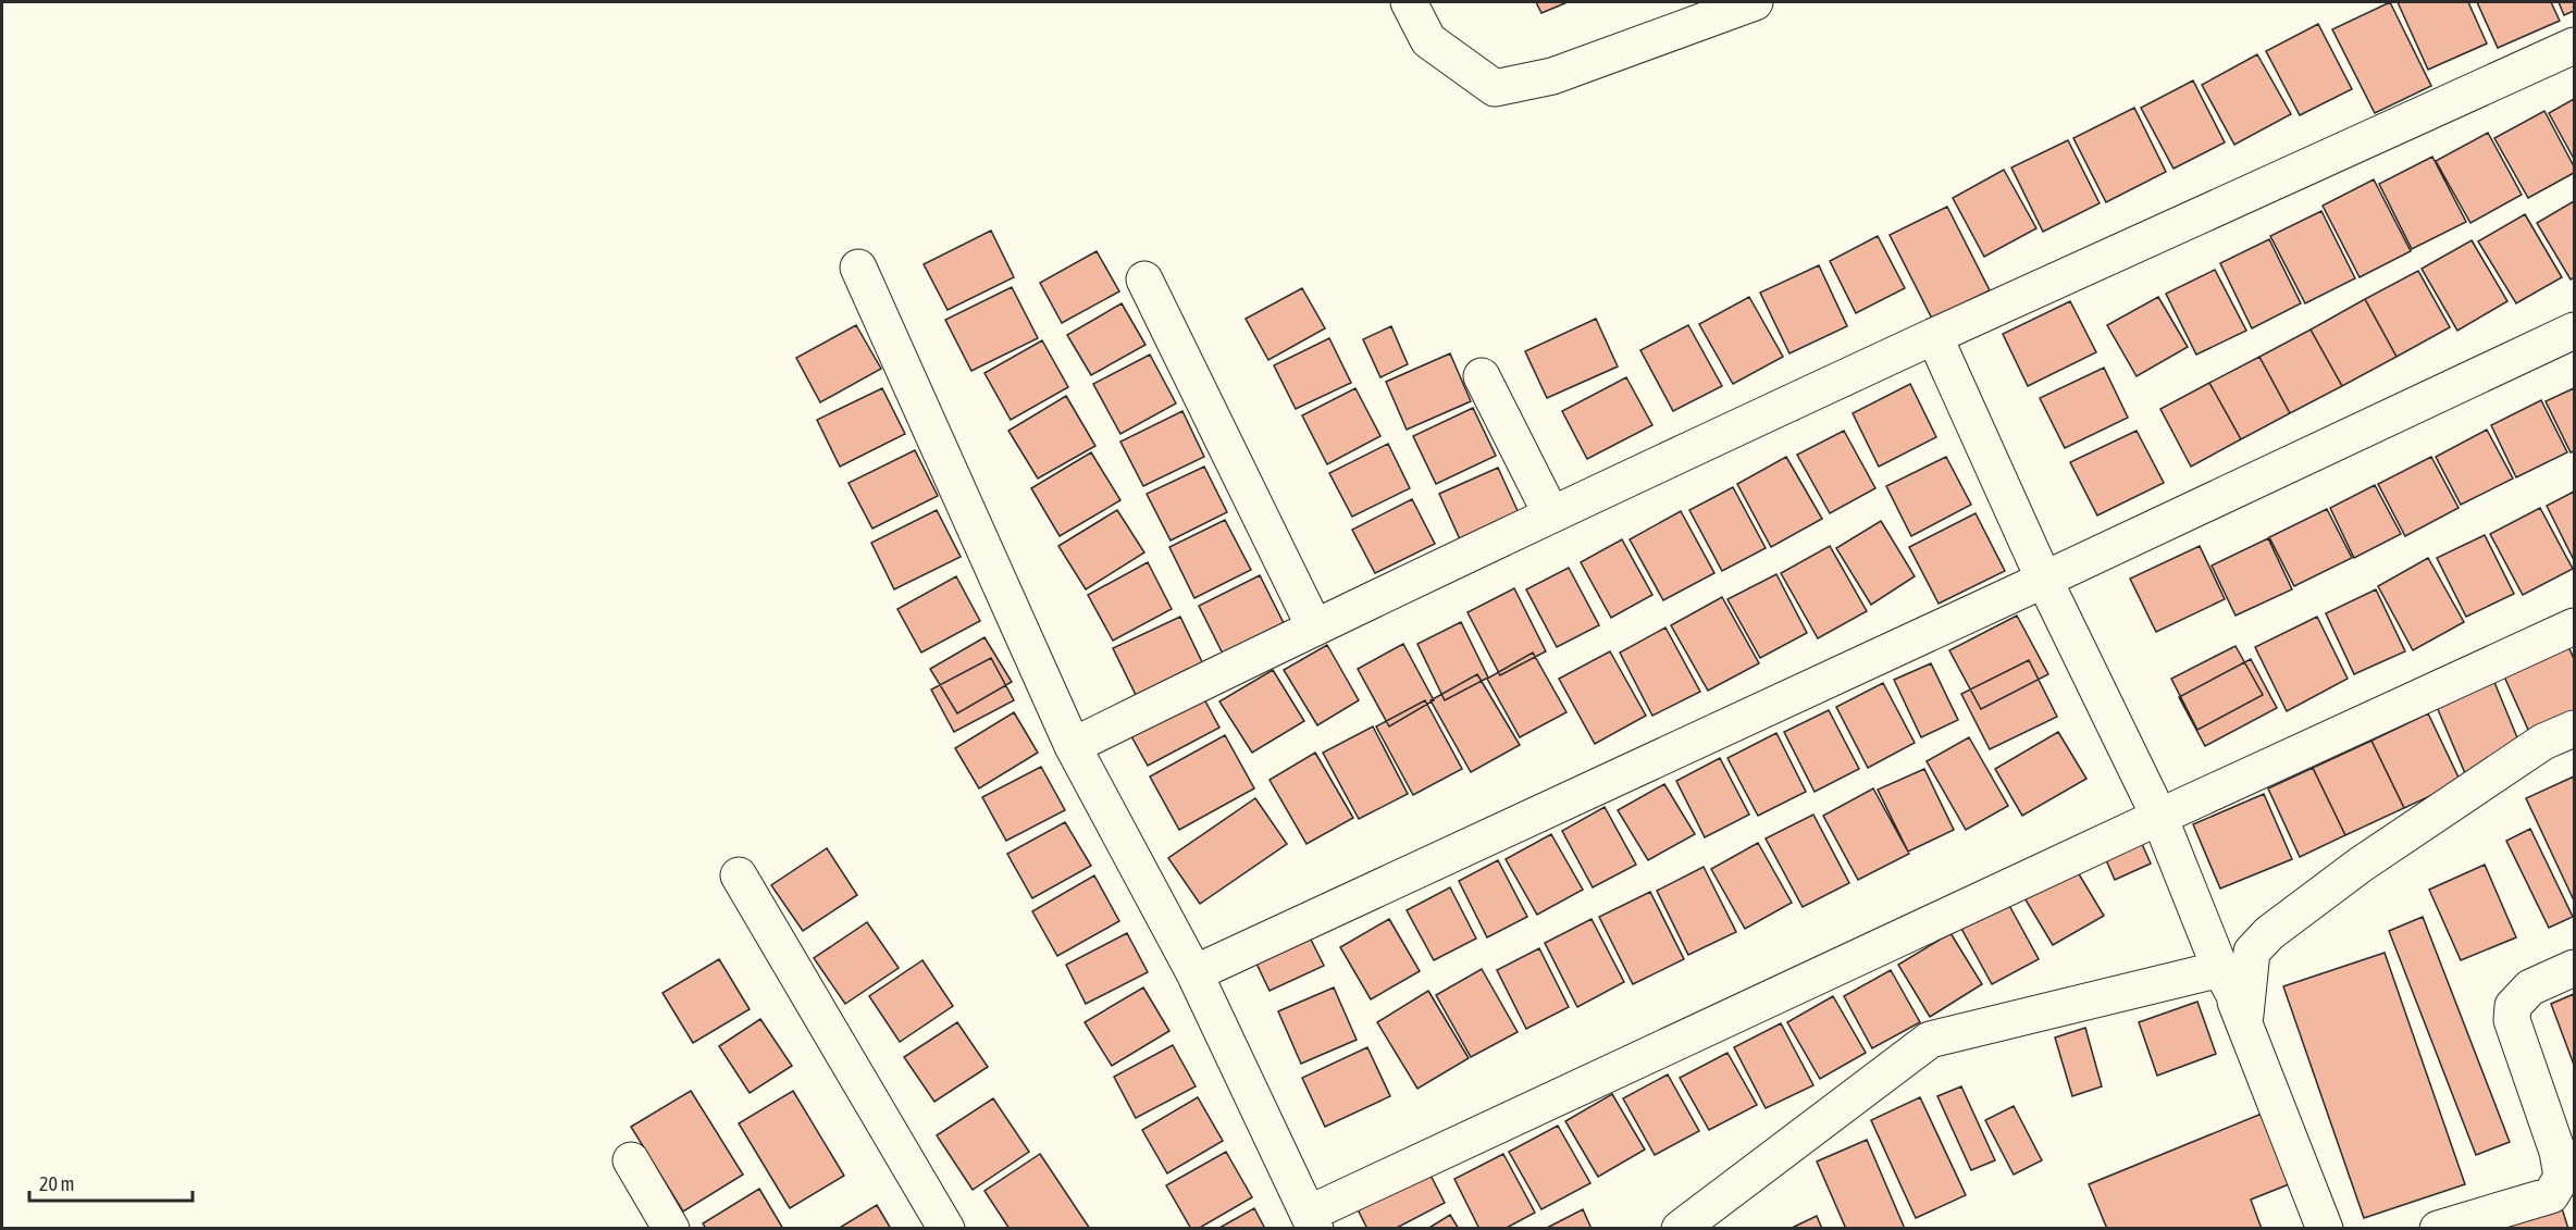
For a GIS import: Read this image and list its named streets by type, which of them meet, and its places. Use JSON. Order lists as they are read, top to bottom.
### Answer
{
  "scale_bar": "20 m"
}
